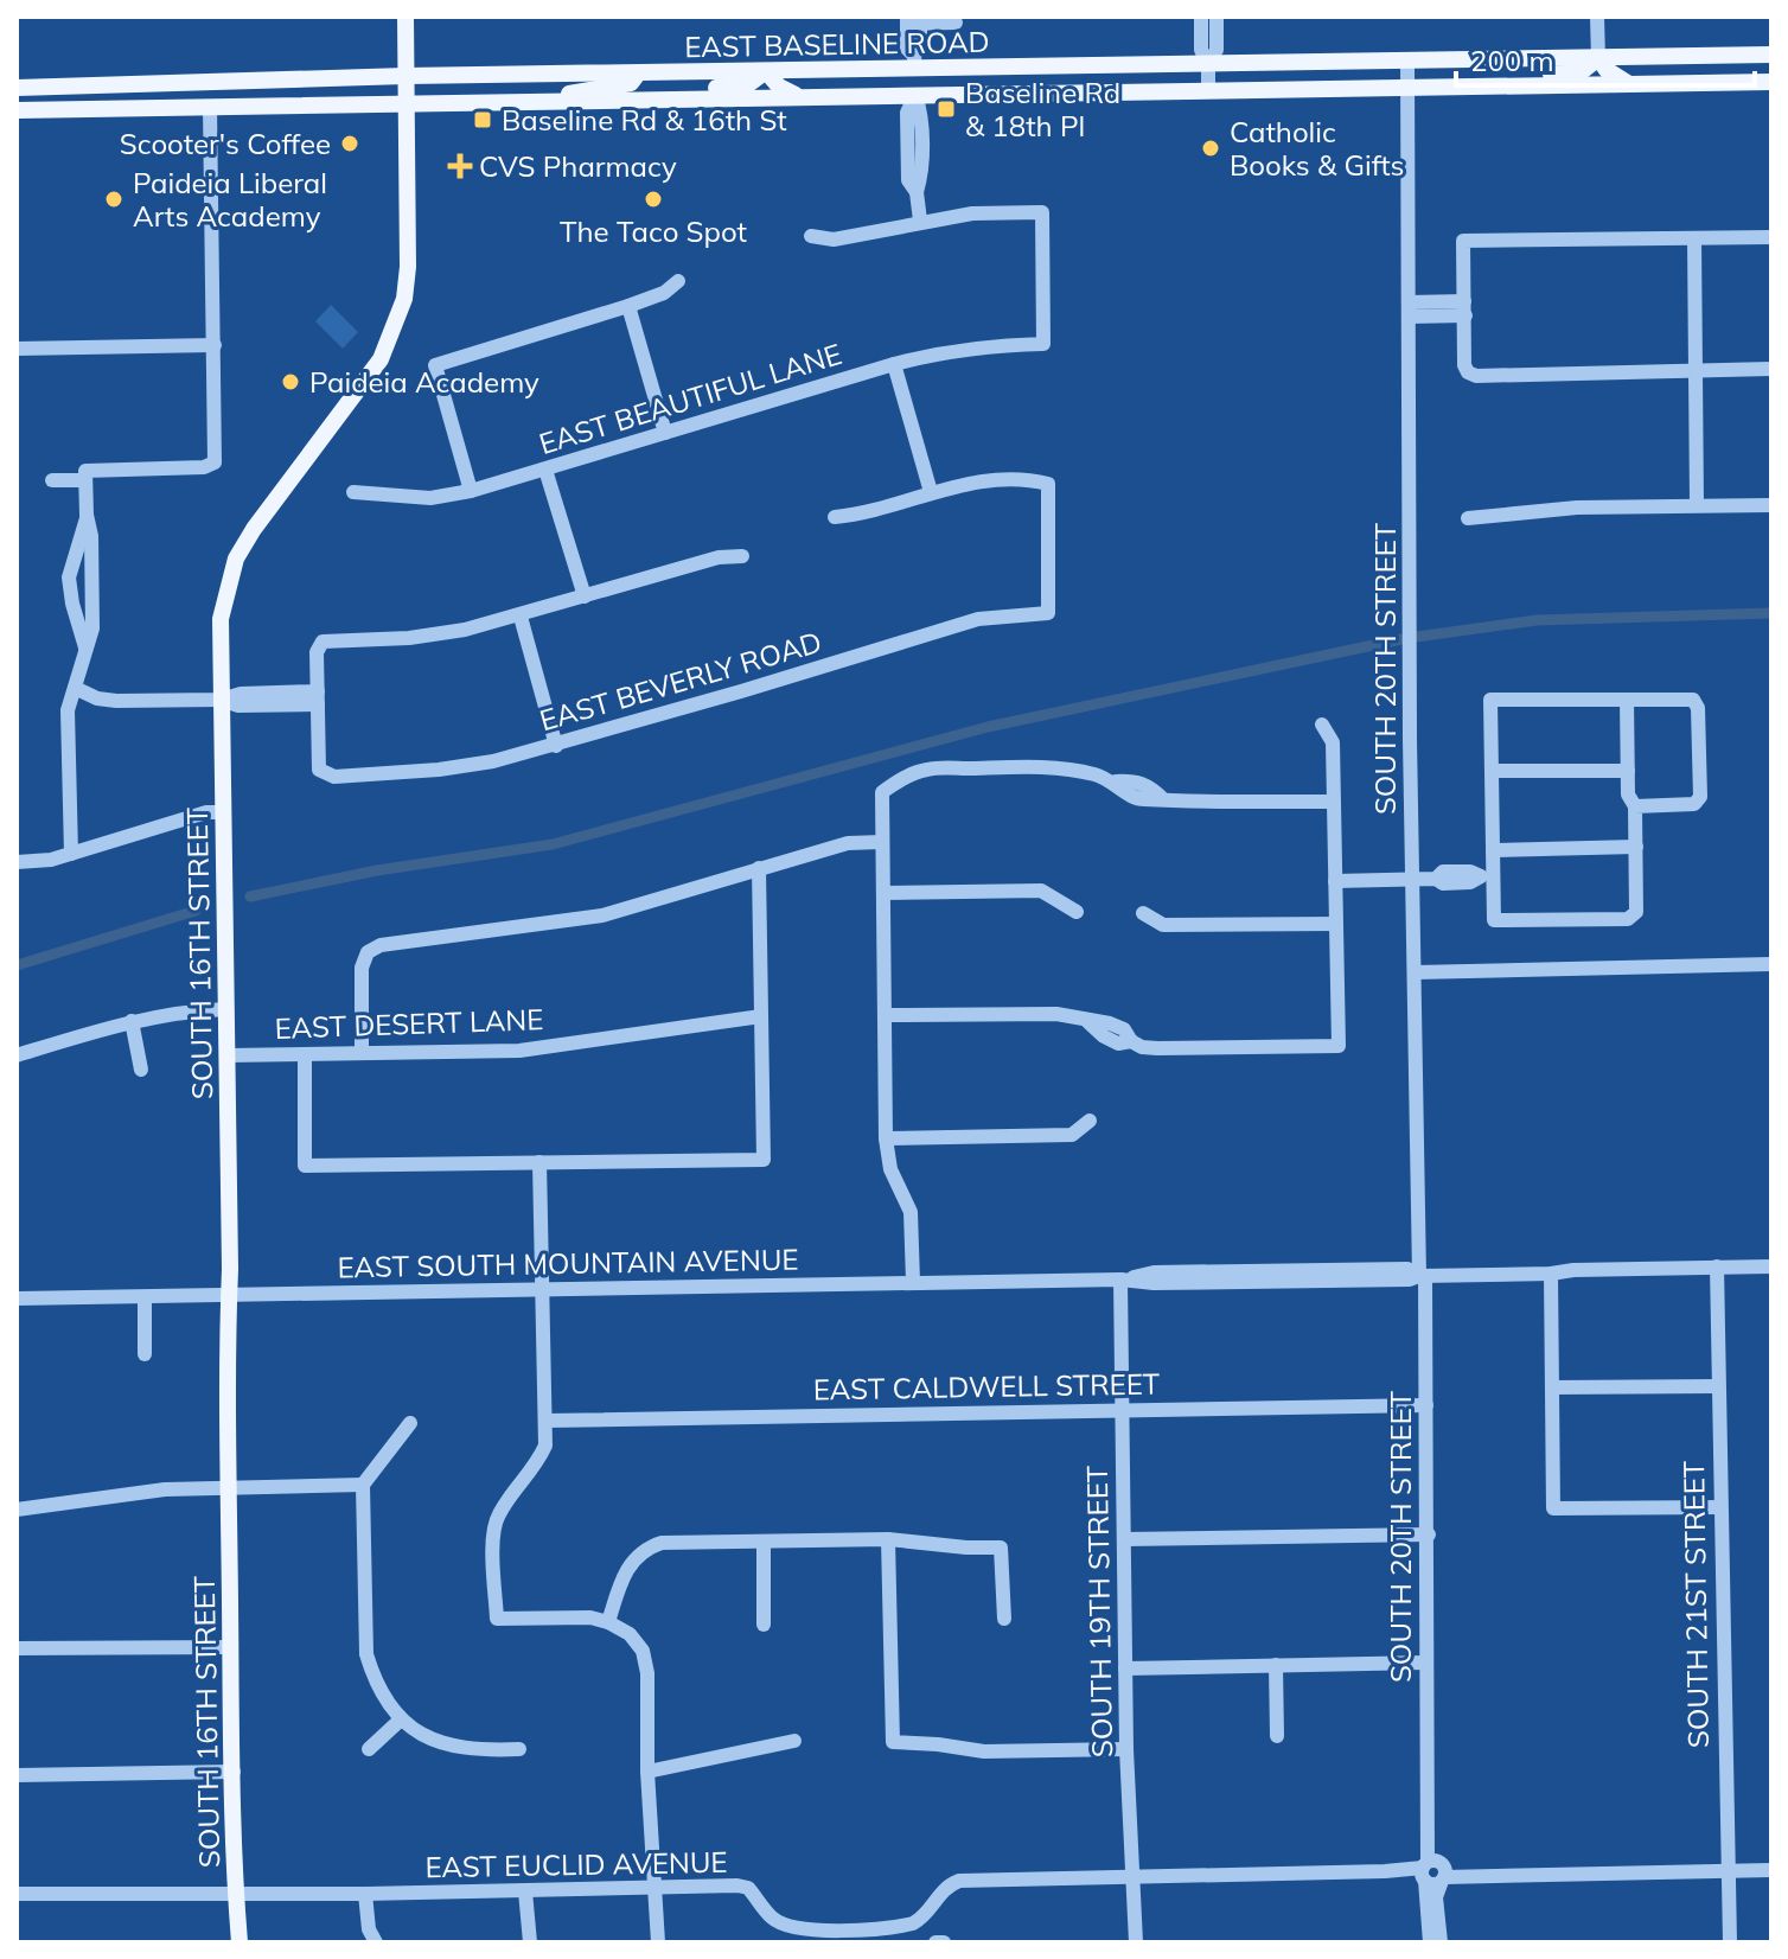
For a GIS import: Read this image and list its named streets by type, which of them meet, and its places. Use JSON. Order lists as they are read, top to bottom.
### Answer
{
  "streets": {
    "main road": ["EAST BASELINE ROAD", "SOUTH 16TH STREET"],
    "street": [
      "EAST BEAUTIFUL LANE",
      "SOUTH 20TH STREET",
      "EAST BEVERLY ROAD",
      "EAST DESERT LANE",
      "EAST SOUTH MOUNTAIN AVENUE",
      "EAST CALDWELL STREET",
      "SOUTH 21ST STREET",
      "SOUTH 19TH STREET",
      "EAST EUCLID AVENUE"
    ]
  },
  "crossings": [
    ["EAST BASELINE ROAD", "SOUTH 20TH STREET"],
    ["EAST BASELINE ROAD", "SOUTH 16TH STREET"],
    ["SOUTH 20TH STREET", "EAST SOUTH MOUNTAIN AVENUE"],
    ["SOUTH 20TH STREET", "EAST CALDWELL STREET"],
    ["SOUTH 20TH STREET", "EAST EUCLID AVENUE"],
    ["SOUTH 16TH STREET", "EAST DESERT LANE"],
    ["SOUTH 16TH STREET", "EAST SOUTH MOUNTAIN AVENUE"],
    ["SOUTH 16TH STREET", "EAST EUCLID AVENUE"],
    ["EAST SOUTH MOUNTAIN AVENUE", "SOUTH 21ST STREET"],
    ["EAST SOUTH MOUNTAIN AVENUE", "SOUTH 19TH STREET"],
    ["EAST CALDWELL STREET", "SOUTH 19TH STREET"],
    ["SOUTH 21ST STREET", "EAST EUCLID AVENUE"],
    ["SOUTH 19TH STREET", "EAST EUCLID AVENUE"]
  ],
  "places": {
    "transit": ["Baseline Rd & 18th Pl", "Baseline Rd & 16th St"],
    "other": [
      "Scooter's Coffee",
      "Catholic Books & Gifts",
      "Paideia Liberal Arts Academy",
      "The Taco Spot",
      "Paideia Academy"
    ],
    "health": ["CVS Pharmacy"]
  },
  "scale_bar": "200 m"
}
